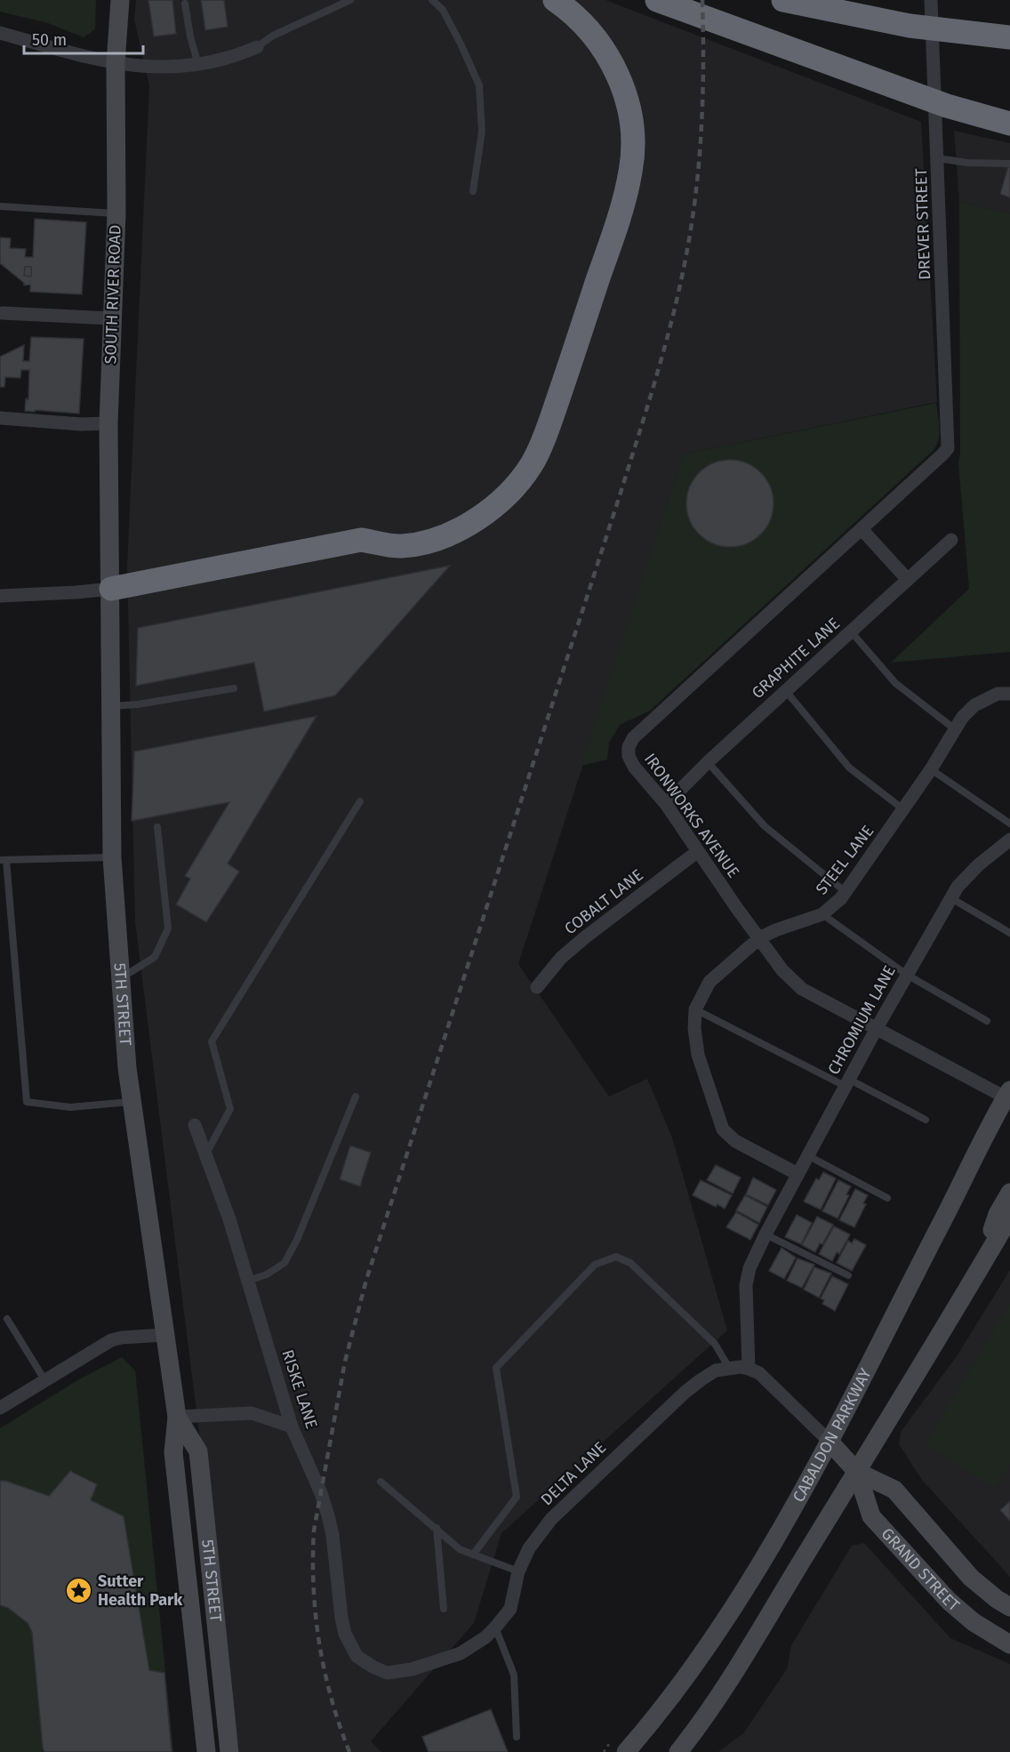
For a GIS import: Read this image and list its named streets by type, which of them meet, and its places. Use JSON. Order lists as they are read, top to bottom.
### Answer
{
  "streets": {
    "main road": [
      "SOUTH RIVER ROAD",
      "5TH STREET",
      "CABALDON PARKWAY",
      "GRAND STREET"
    ],
    "street": [
      "DREVER STREET",
      "GRAPHITE LANE",
      "IRONWORKS AVENUE",
      "STEEL LANE",
      "COBALT LANE",
      "CHROMIUM LANE",
      "RISKE LANE",
      "DELTA LANE"
    ]
  },
  "crossings": [
    ["DREVER STREET", "IRONWORKS AVENUE"],
    ["SOUTH RIVER ROAD", "5TH STREET"],
    ["GRAPHITE LANE", "IRONWORKS AVENUE"],
    ["IRONWORKS AVENUE", "STEEL LANE"],
    ["IRONWORKS AVENUE", "COBALT LANE"],
    ["IRONWORKS AVENUE", "CHROMIUM LANE"],
    ["IRONWORKS AVENUE", "CABALDON PARKWAY"],
    ["STEEL LANE", "CHROMIUM LANE"],
    ["CHROMIUM LANE", "DELTA LANE"],
    ["RISKE LANE", "DELTA LANE"],
    ["CABALDON PARKWAY", "GRAND STREET"]
  ],
  "places": {
    "place": ["Sutter Health Park"]
  },
  "scale_bar": "50 m"
}
